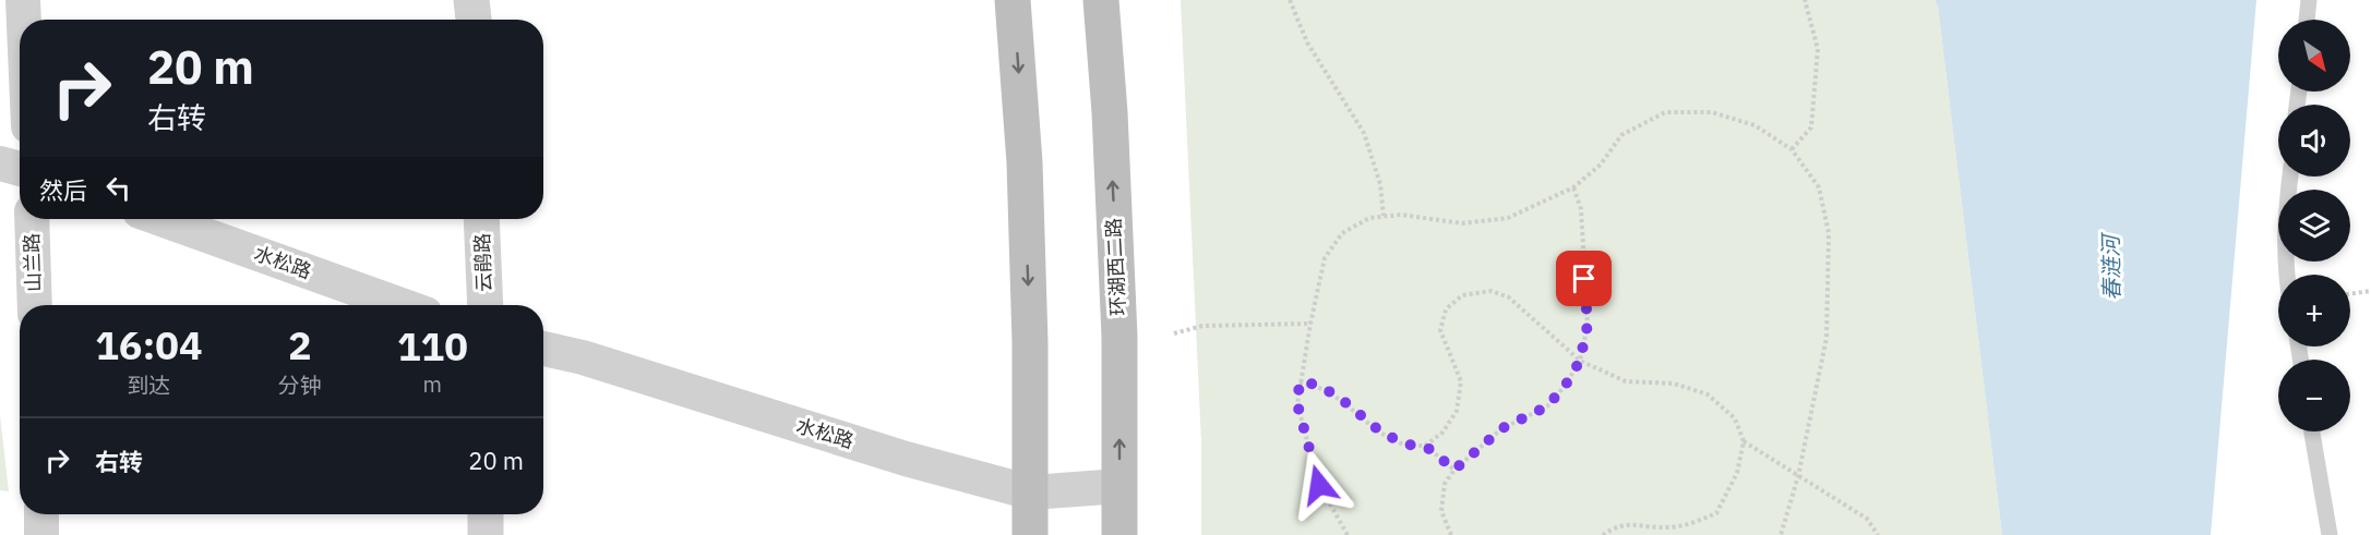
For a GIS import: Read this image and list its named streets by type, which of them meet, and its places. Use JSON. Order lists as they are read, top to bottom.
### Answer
{
  "streets": {
    "main road": ["环湖西二路"],
    "street": ["山兰路", "水松路", "云鹃路"]
  },
  "crossings": [
    ["水松路", "环湖西二路"]
  ],
  "water": ["春涟河"],
  "north": "bottom right",
  "page": {
    "map_buttons": ["+", "−"],
    "turn": ["20 m", "右转"],
    "then": "然后",
    "eta": [
      "16:04",
      "到达",
      "2",
      "分钟",
      "110",
      "m"
    ],
    "list": [
      {
        "name": "右转",
        "value": "20 m"
      }
    ]
  }
}
